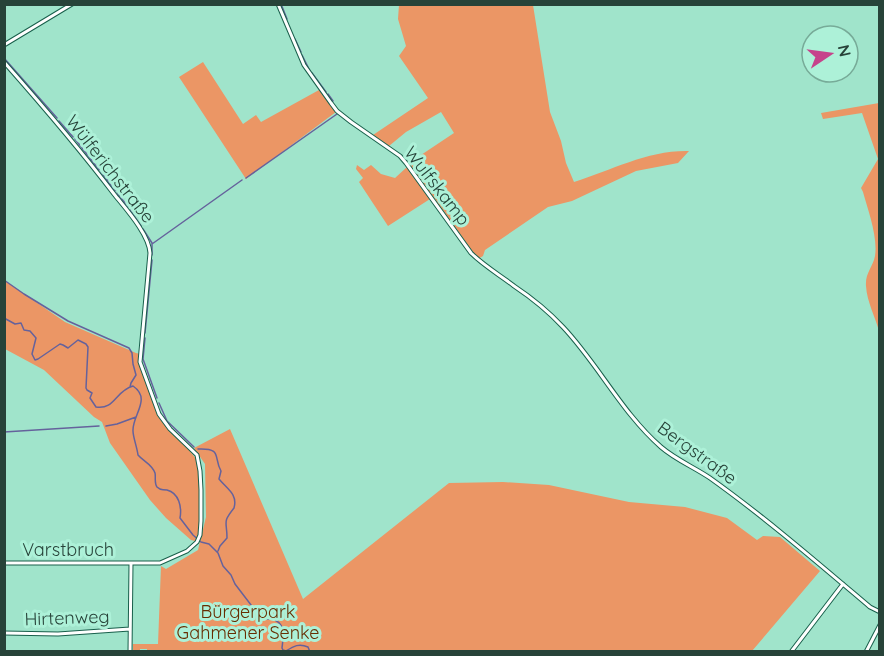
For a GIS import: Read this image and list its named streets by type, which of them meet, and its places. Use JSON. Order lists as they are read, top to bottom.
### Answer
{
  "streets": {
    "street": [
      "Wülferichstraße",
      "Wulfskamp",
      "Bergstraße",
      "Varstbruch",
      "Hirtenweg"
    ]
  },
  "crossings": [
    ["Wülferichstraße", "Varstbruch"],
    ["Wulfskamp", "Bergstraße"]
  ],
  "parks": ["Bürgerpark Gahmener Senke"],
  "north": "right"
}
